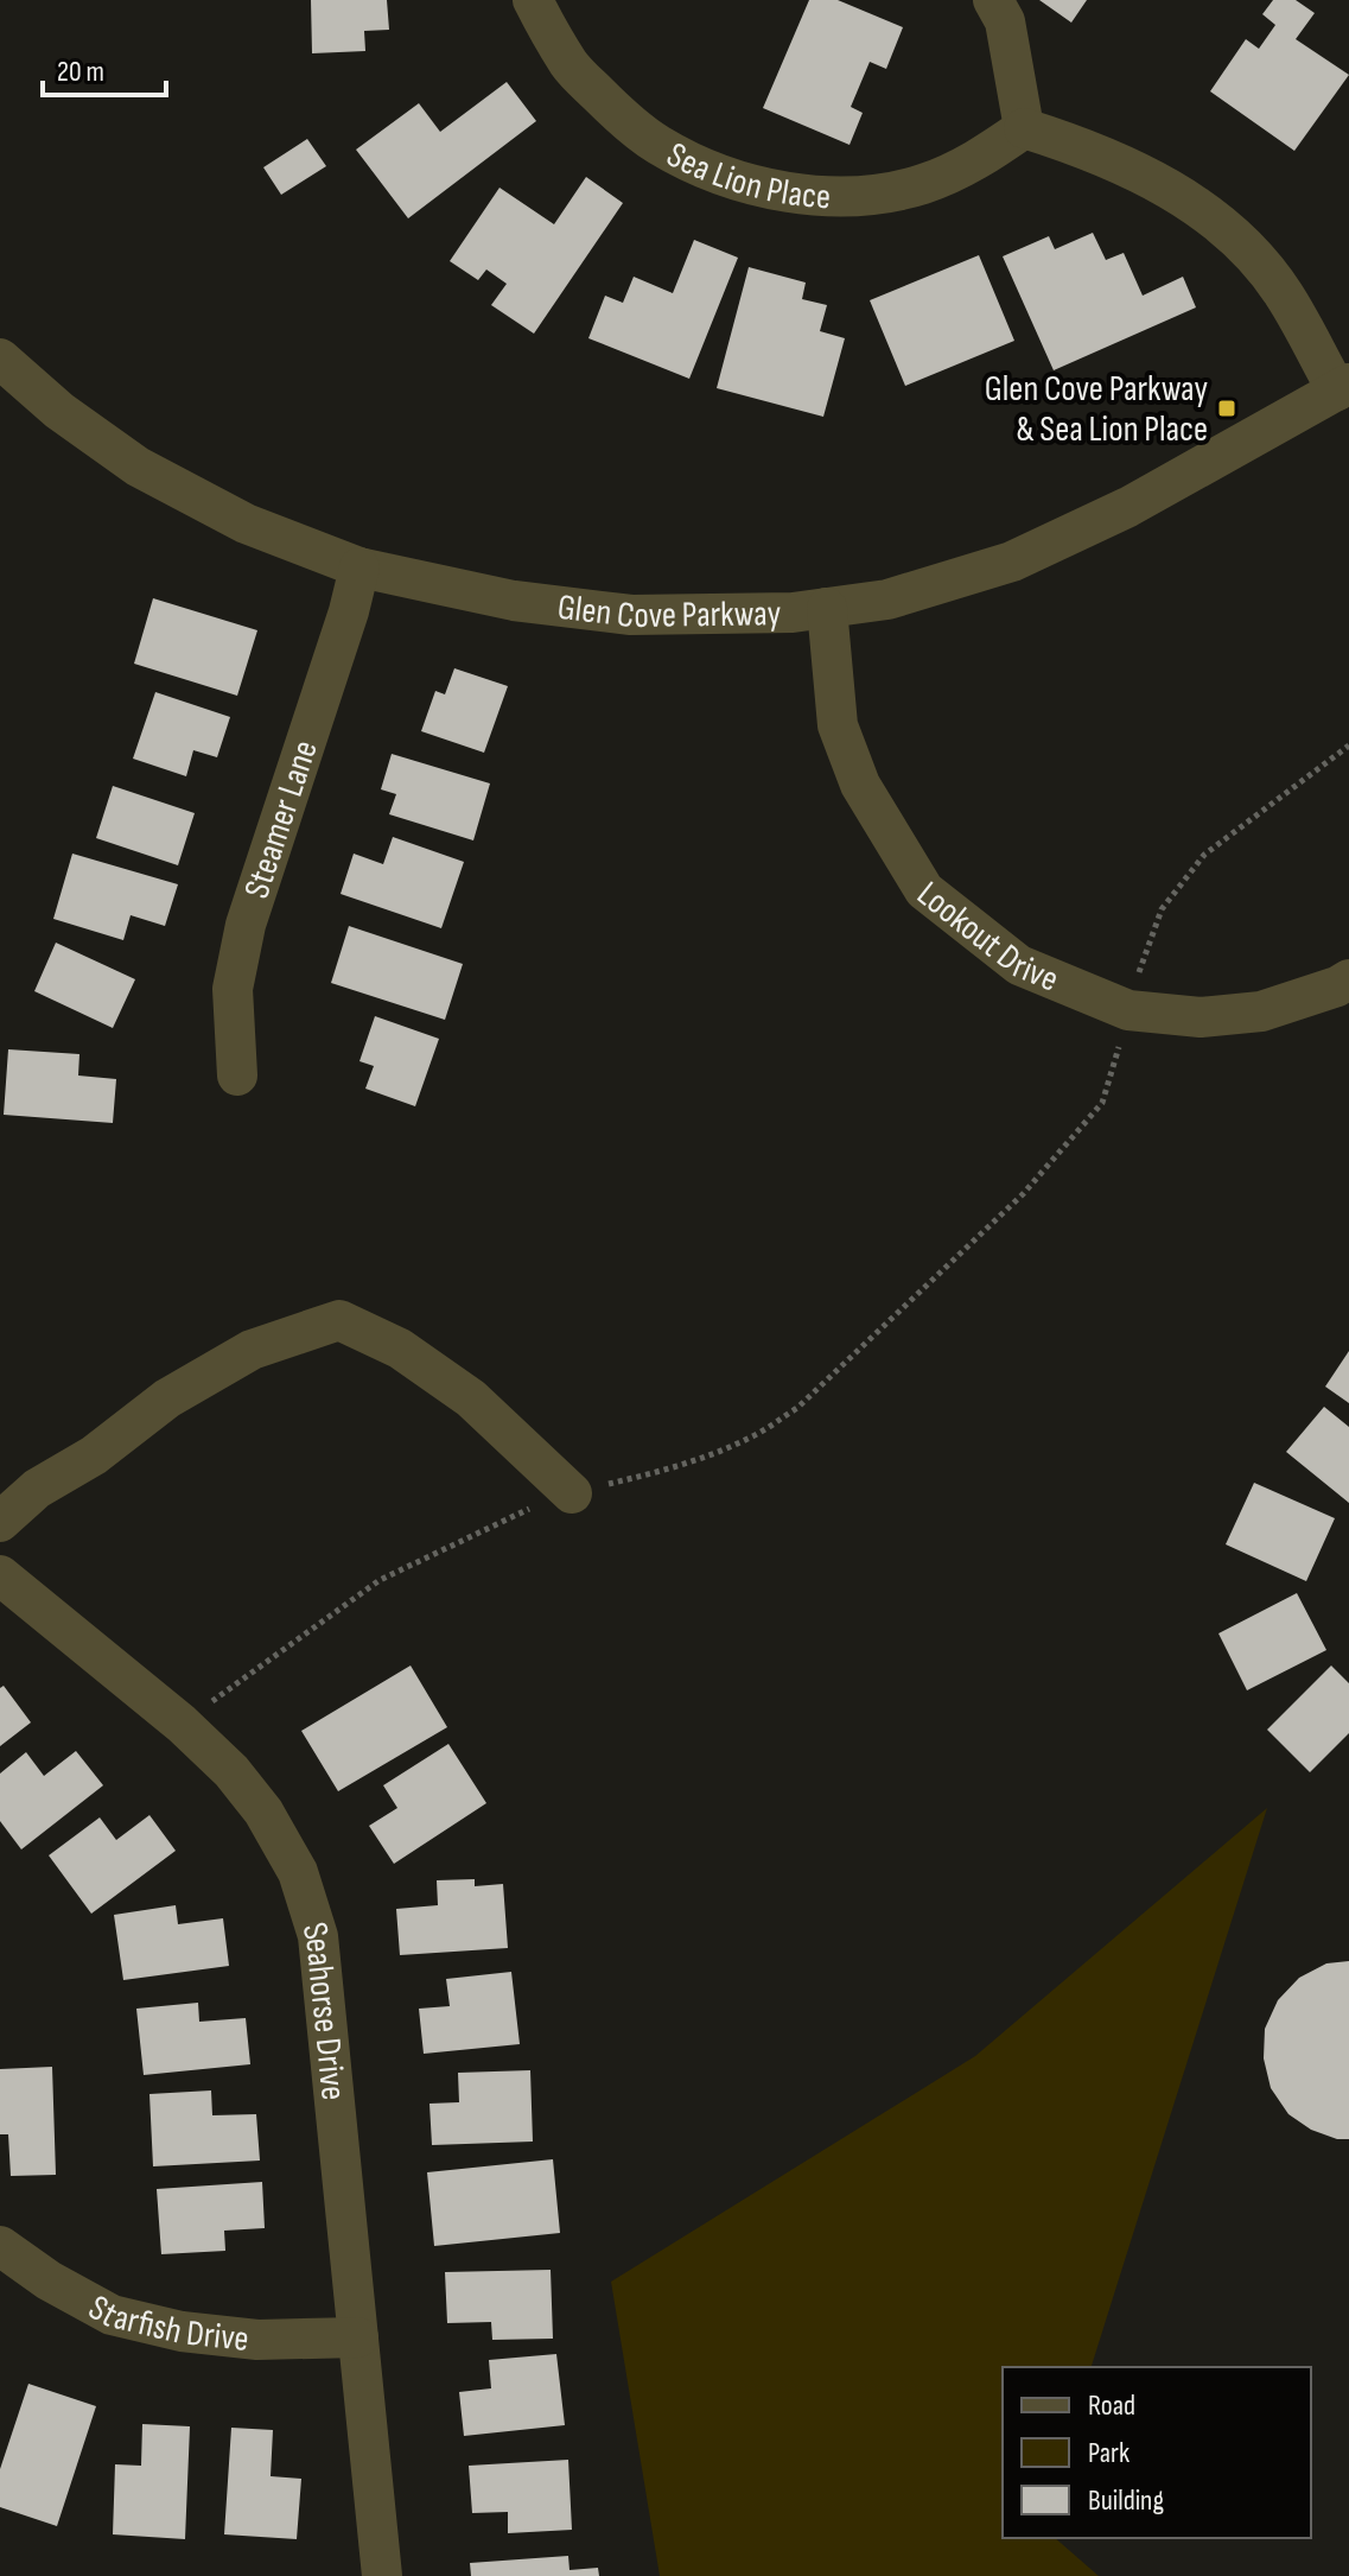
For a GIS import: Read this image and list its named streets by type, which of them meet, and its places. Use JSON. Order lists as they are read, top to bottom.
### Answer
{
  "streets": {
    "street": [
      "Sea Lion Place",
      "Glen Cove Parkway",
      "Steamer Lane",
      "Lookout Drive",
      "Seahorse Drive",
      "Starfish Drive"
    ]
  },
  "crossings": [
    ["Glen Cove Parkway", "Steamer Lane"],
    ["Glen Cove Parkway", "Lookout Drive"],
    ["Seahorse Drive", "Starfish Drive"]
  ],
  "places": {
    "transit": ["Glen Cove Parkway & Sea Lion Place"]
  },
  "legend": ["Road", "Park", "Building"],
  "scale_bar": "20 m"
}
